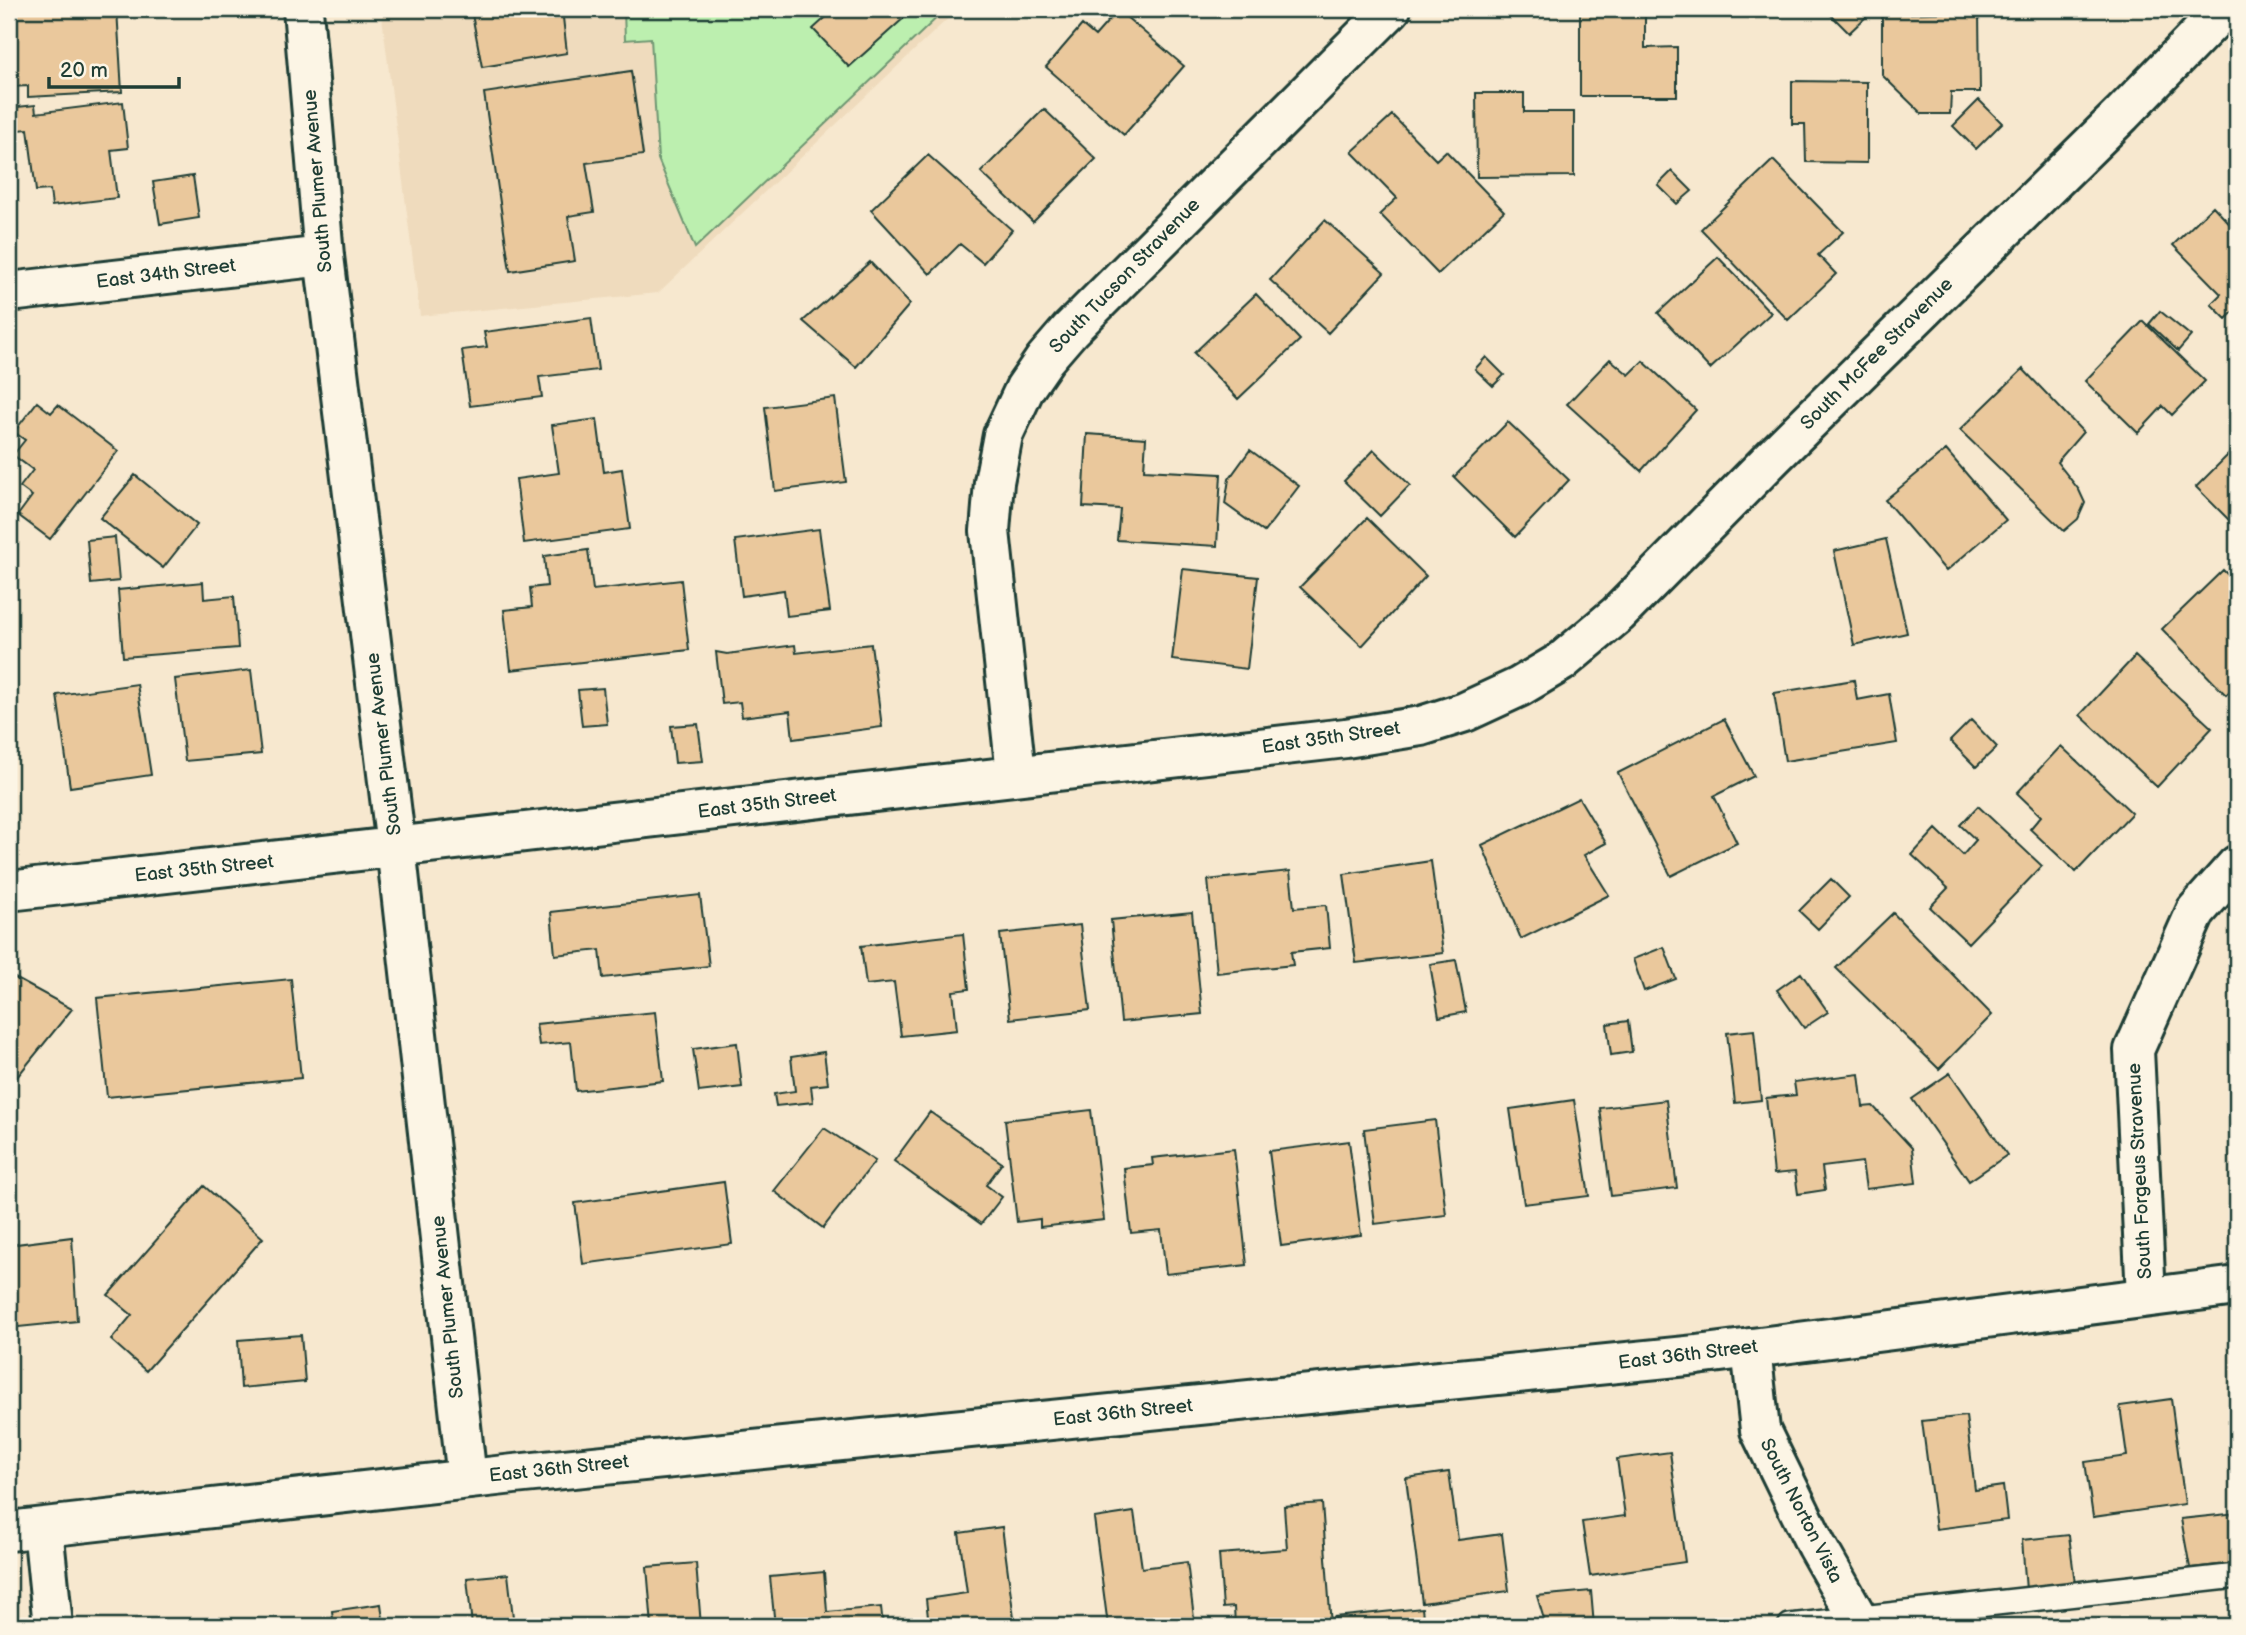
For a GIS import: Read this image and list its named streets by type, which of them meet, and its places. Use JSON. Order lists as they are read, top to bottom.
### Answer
{
  "streets": {
    "street": [
      "South Plumer Avenue",
      "East 34th Street",
      "South Tucson Stravenue",
      "South McFee Stravenue",
      "East 35th Street",
      "South Forgeus Stravenue",
      "East 36th Street",
      "South Norton Vista"
    ]
  },
  "crossings": [
    ["South Plumer Avenue", "East 34th Street"],
    ["South Plumer Avenue", "East 35th Street"],
    ["South Plumer Avenue", "East 36th Street"],
    ["South Tucson Stravenue", "East 35th Street"],
    ["South McFee Stravenue", "East 35th Street"],
    ["South Forgeus Stravenue", "East 36th Street"],
    ["East 36th Street", "South Norton Vista"]
  ],
  "scale_bar": "20 m"
}
